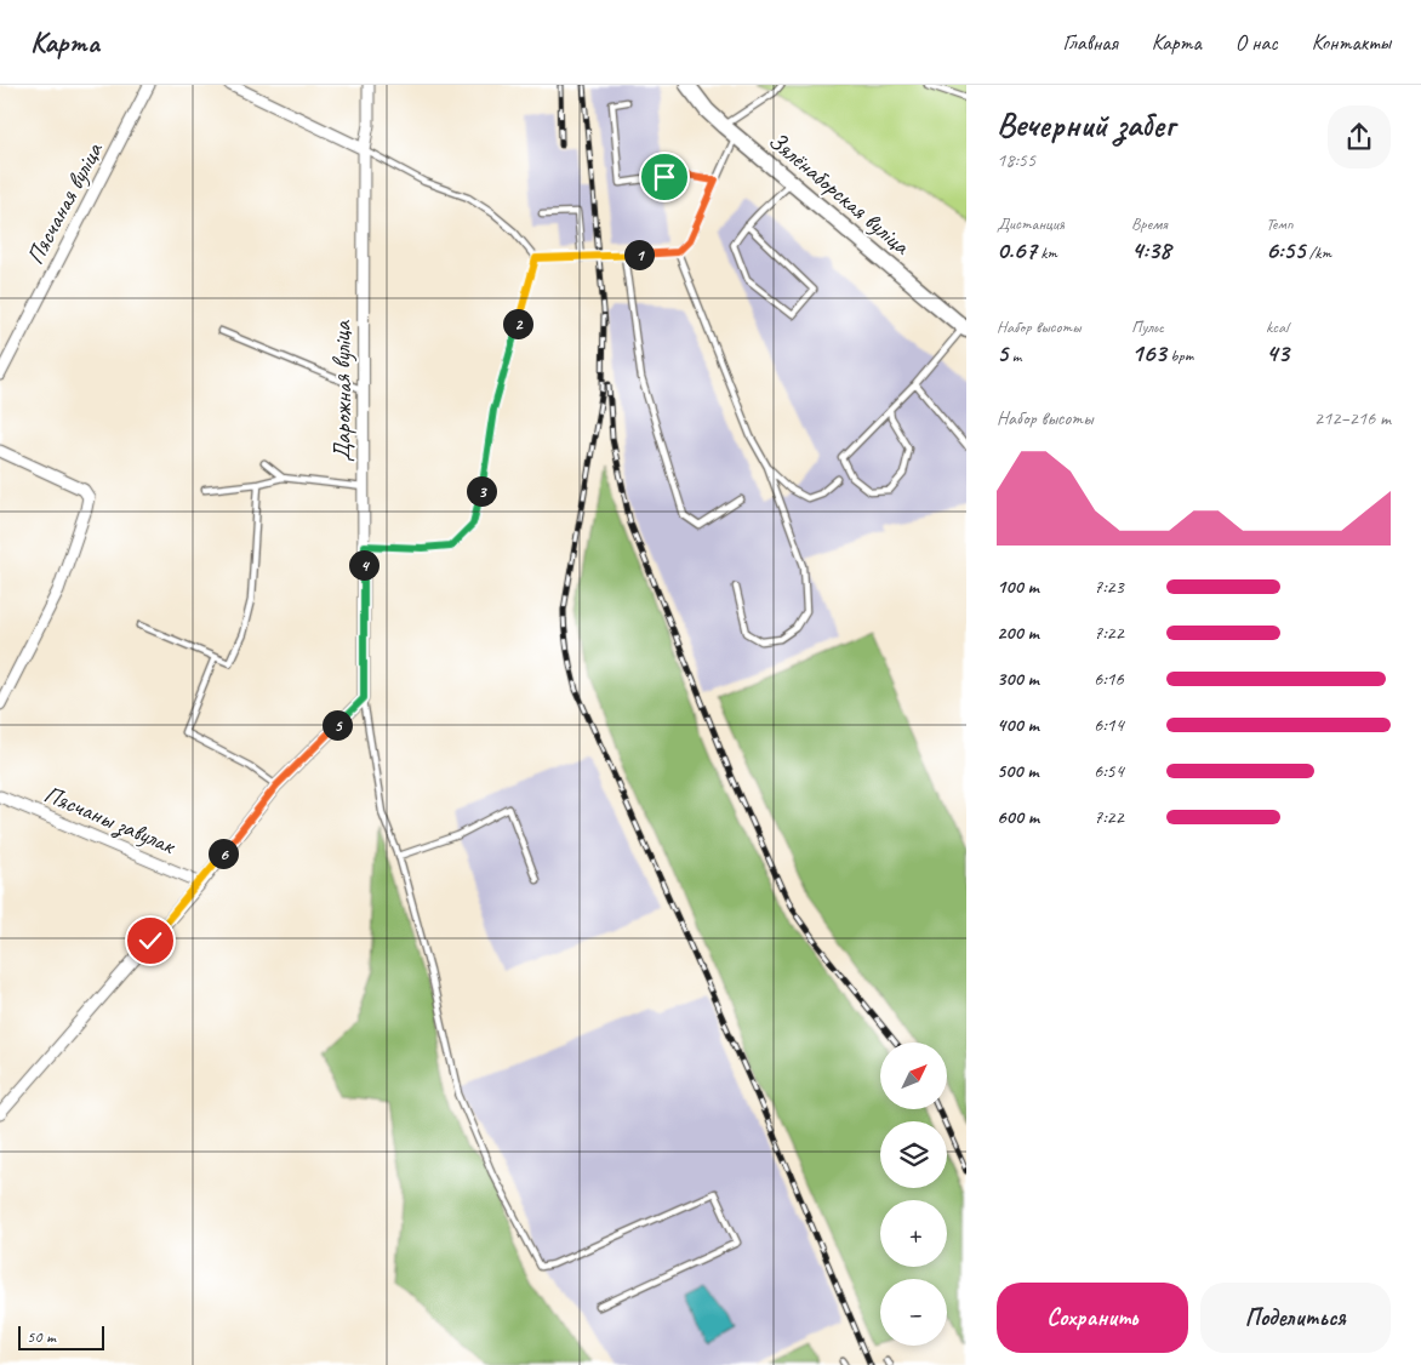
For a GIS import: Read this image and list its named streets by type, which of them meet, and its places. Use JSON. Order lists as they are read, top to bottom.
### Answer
{
  "streets": {
    "main road": ["Зялёнаборская вуліца"],
    "street": ["Пясчаная вуліца", "Дарожная вуліца", "Пясчаны завулак"]
  },
  "scale_bar": "50 m",
  "north": "top right",
  "page": {
    "header": "Карта",
    "nav": [
      "Главная",
      "Карта",
      "О нас",
      "Контакты"
    ],
    "heading": ["Вечерний забег", "18:55"],
    "stats": [
      ["Дистанция", "0.67 km"],
      ["Время", "4:38"],
      ["Темп", "6:55 /km"],
      ["Набор высоты", "5 m"],
      ["Пульс", "163 bpm"],
      ["kcal", "43"]
    ],
    "pins": [
      "1",
      "2",
      "3",
      "4",
      "5",
      "6"
    ],
    "chart": ["Набор высоты", "212–216 m"],
    "list": [
      {
        "name": "100 m",
        "note": "7:23"
      },
      {
        "name": "200 m",
        "note": "7:22"
      },
      {
        "name": "300 m",
        "note": "6:16"
      },
      {
        "name": "400 m",
        "note": "6:14"
      },
      {
        "name": "500 m",
        "note": "6:54"
      },
      {
        "name": "600 m",
        "note": "7:22"
      }
    ],
    "map_buttons": ["+", "−"],
    "buttons": ["Сохранить", "Поделиться"],
    "scale": "50 m"
  }
}
